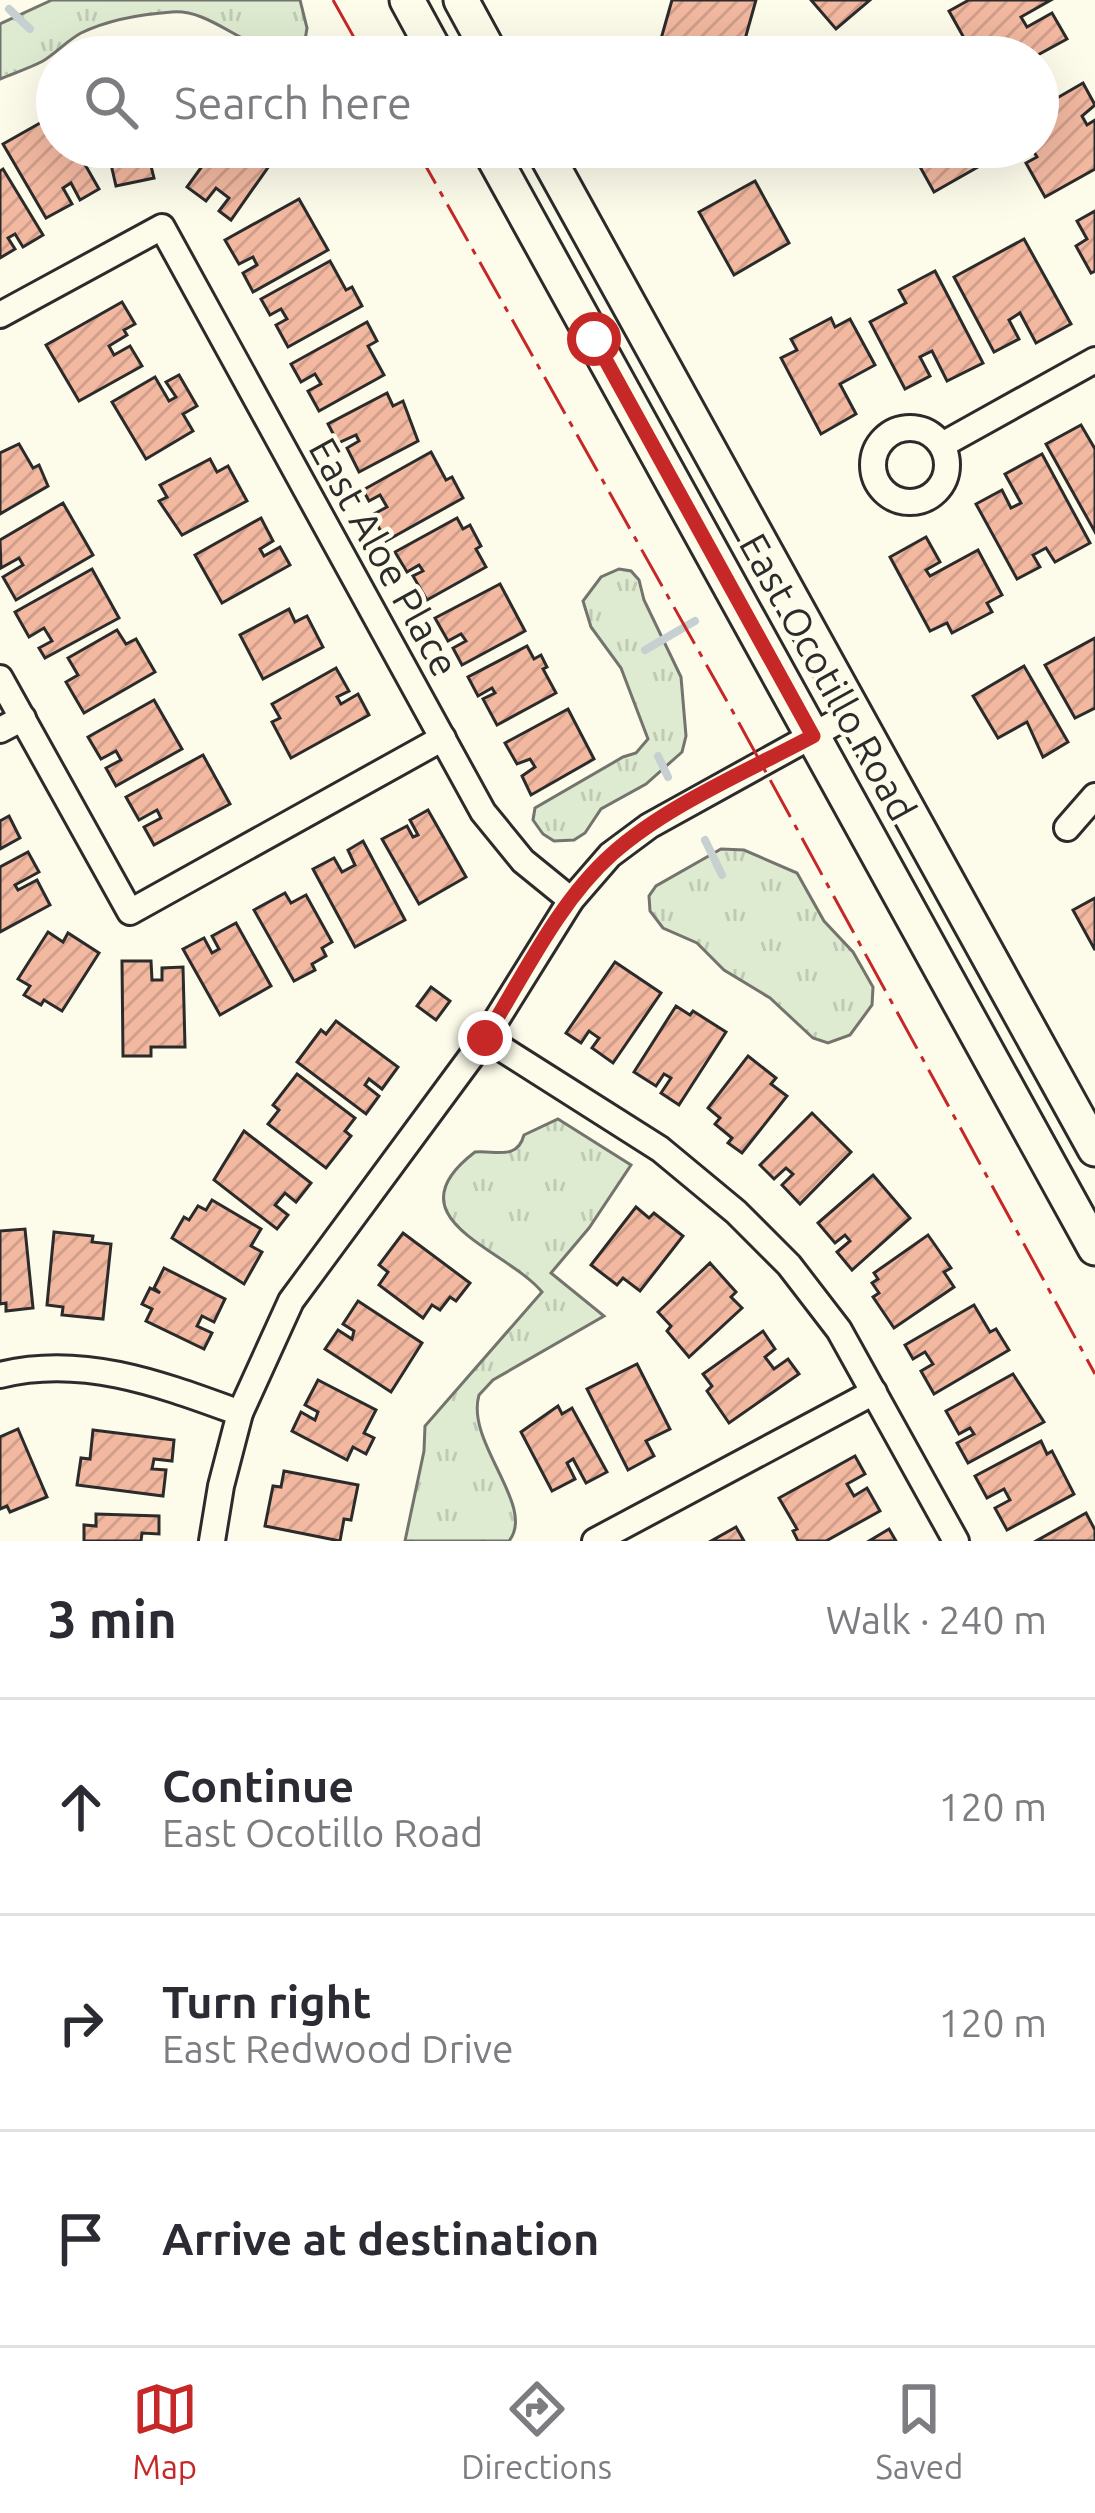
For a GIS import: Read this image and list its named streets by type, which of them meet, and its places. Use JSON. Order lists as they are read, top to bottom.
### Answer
{
  "streets": {
    "main road": ["East Ocotillo Road"],
    "street": ["East Aloe Place"]
  },
  "page": {
    "search": "Search here",
    "heading": ["3 min", "Walk · 240 m"],
    "list": [
      ["Continue", "East Ocotillo Road", "120 m"],
      ["Turn right", "East Redwood Drive", "120 m"],
      "Arrive at destination"
    ],
    "nav": ["Map", "Directions", "Saved"]
  }
}
